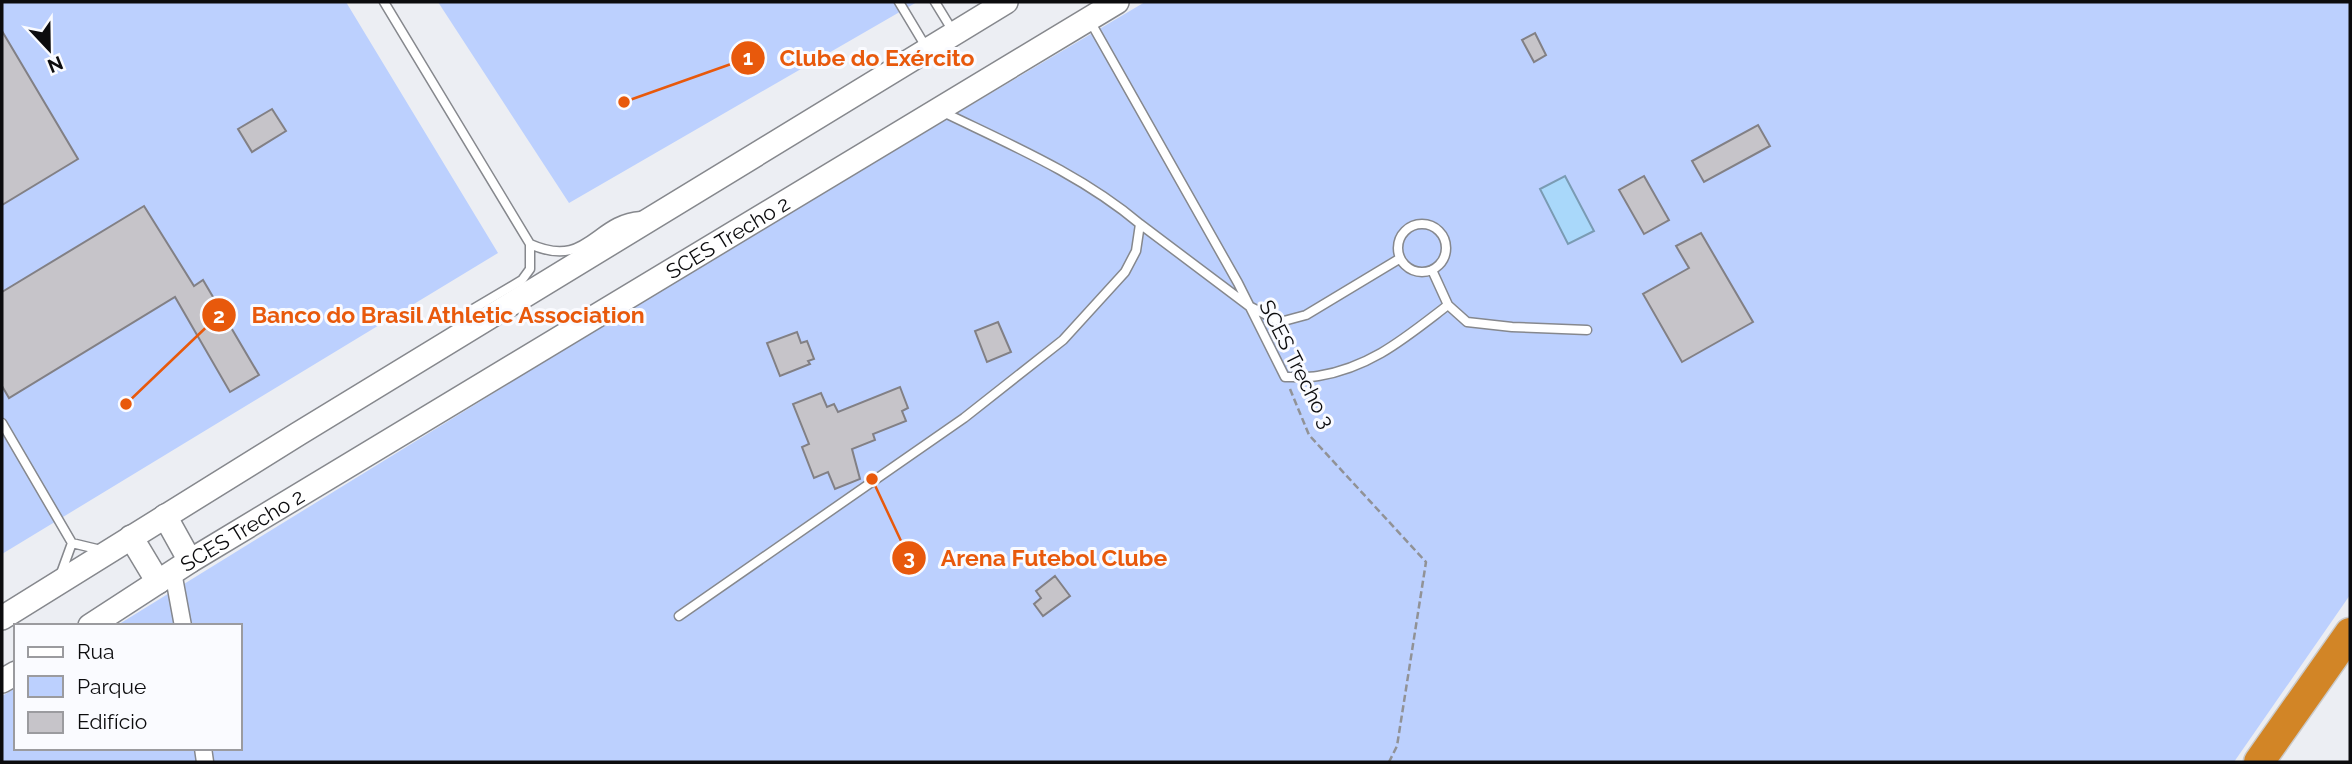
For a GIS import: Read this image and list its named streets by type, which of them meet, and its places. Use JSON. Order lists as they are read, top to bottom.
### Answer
{
  "streets": {
    "main road": ["SCES Trecho 2"],
    "lane": ["SCES Trecho 3"]
  },
  "crossings": [
    ["SCES Trecho 2", "SCES Trecho 3"]
  ],
  "places": ["Clube do Exército", "Banco do Brasil Athletic Association", "Arena Futebol Clube"],
  "legend": ["Rua", "Parque", "Edifício"],
  "north": "bottom"
}
